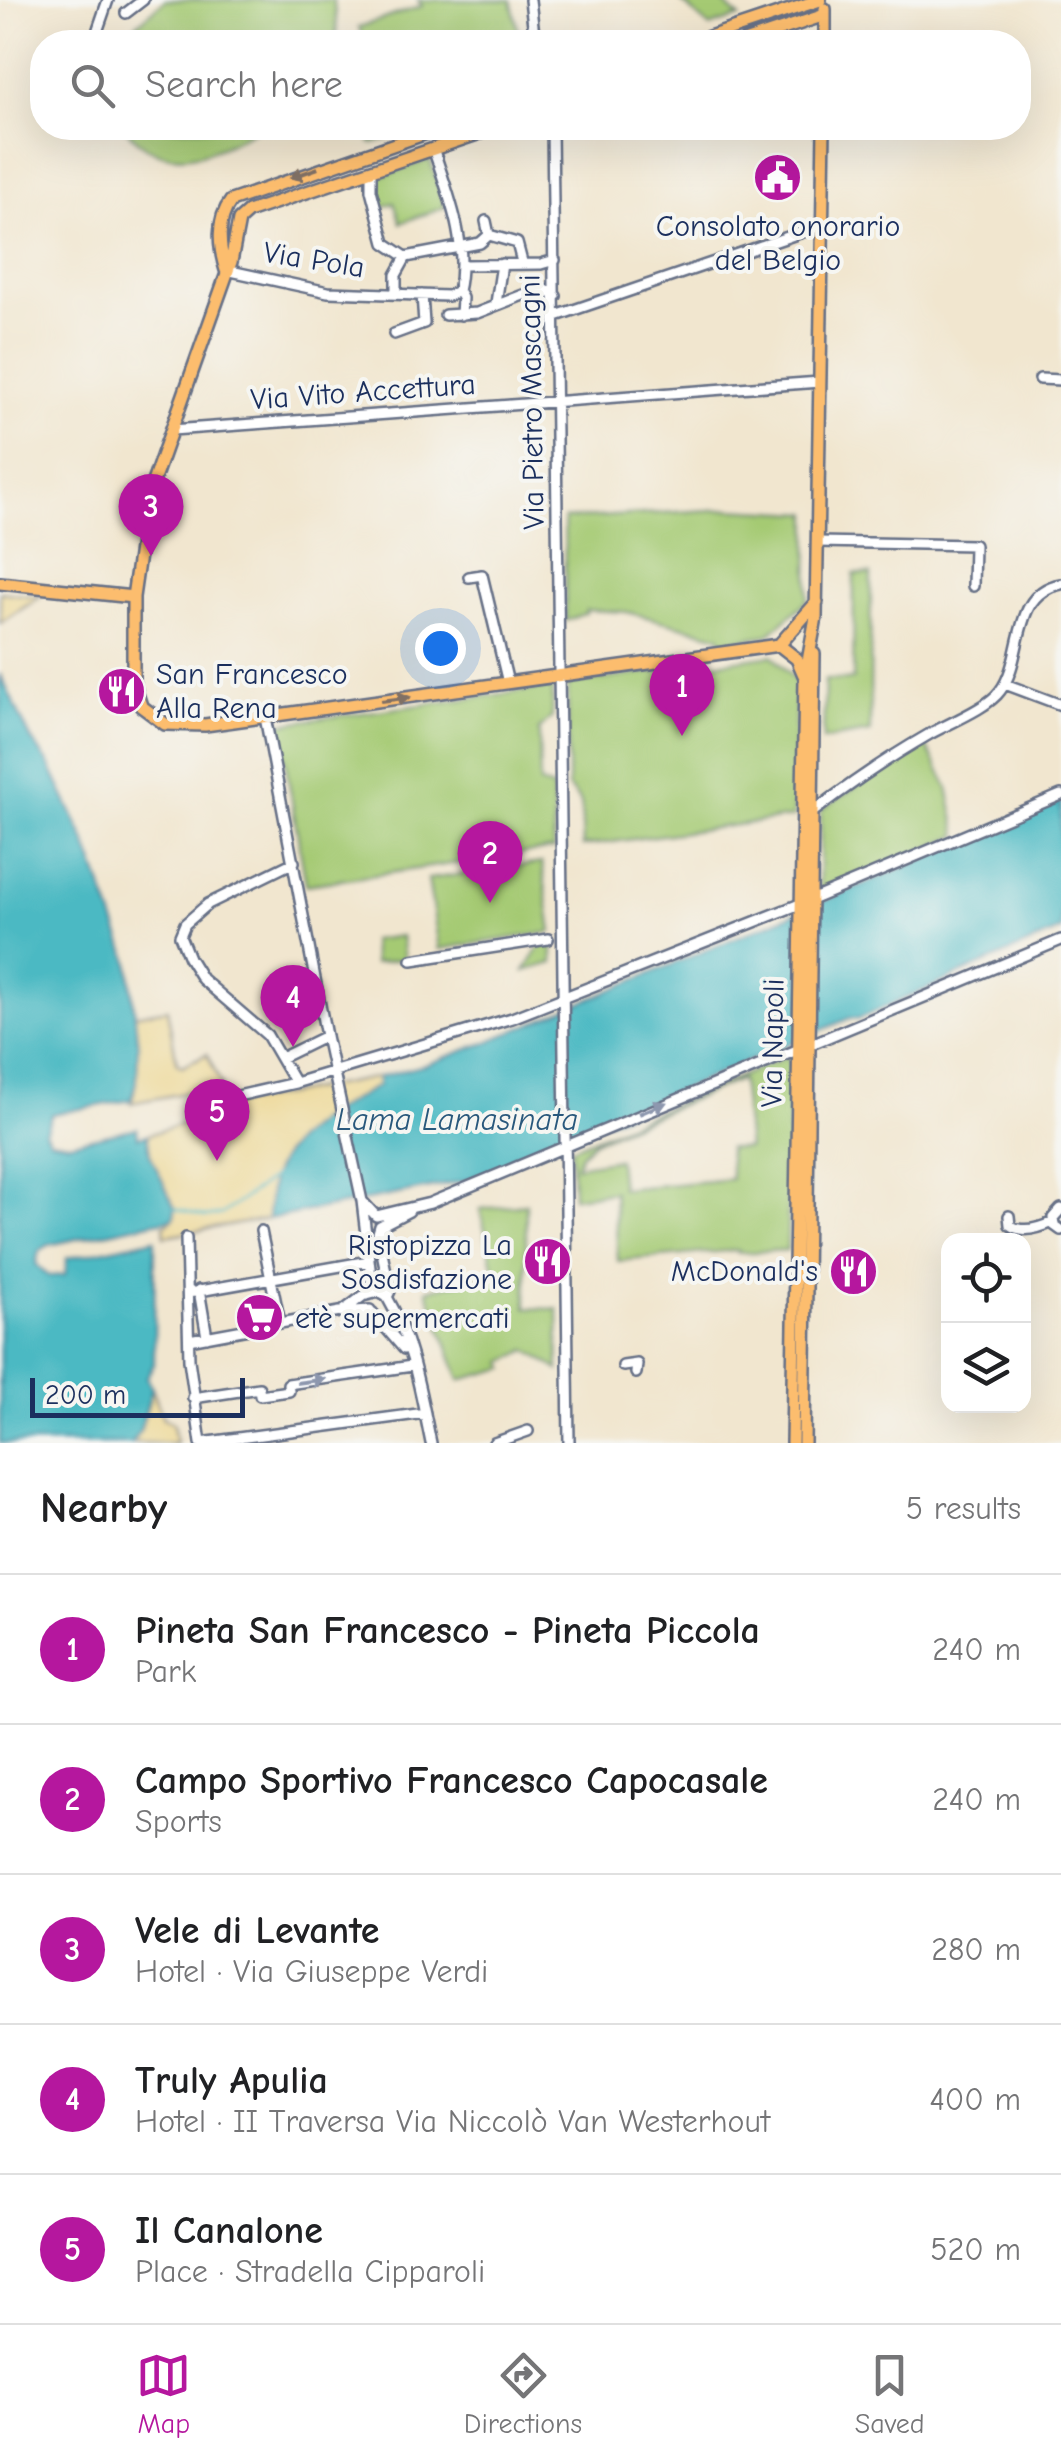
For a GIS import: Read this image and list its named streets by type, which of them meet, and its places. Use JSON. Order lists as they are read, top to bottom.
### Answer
{
  "streets": {
    "main road": ["Via Napoli"],
    "street": ["Via Pola", "Via Vito Accettura", "Via Pietro Mascagni"]
  },
  "crossings": [
    ["Via Vito Accettura", "Via Pietro Mascagni"],
    ["Via Vito Accettura", "Via Napoli"]
  ],
  "water": ["Lama Lamasinata"],
  "places": {
    "public building": ["Consolato onorario del Belgio"],
    "restaurant": ["San Francesco Alla Rena", "Ristopizza La Sosdisfazione", "McDonald's"],
    "supermarket": ["etè supermercati"]
  },
  "scale_bar": "200 m",
  "page": {
    "search": "Search here",
    "pins": [
      "3",
      "1",
      "2",
      "4",
      "5"
    ],
    "scale": "200 m",
    "heading": ["Nearby", "5 results"],
    "list": [
      {
        "mark": "1",
        "name": "Pineta San Francesco - Pineta Piccola",
        "note": "Park",
        "value": "240 m"
      },
      {
        "mark": "2",
        "name": "Campo Sportivo Francesco Capocasale",
        "note": "Sports",
        "value": "240 m"
      },
      {
        "mark": "3",
        "name": "Vele di Levante",
        "note": "Hotel · Via Giuseppe Verdi",
        "value": "280 m"
      },
      {
        "mark": "4",
        "name": "Truly Apulia",
        "note": "Hotel · II Traversa Via Niccolò Van Westerhout",
        "value": "400 m"
      },
      {
        "mark": "5",
        "name": "Il Canalone",
        "note": "Place · Stradella Cipparoli",
        "value": "520 m"
      }
    ],
    "nav": ["Map", "Directions", "Saved"]
  }
}
